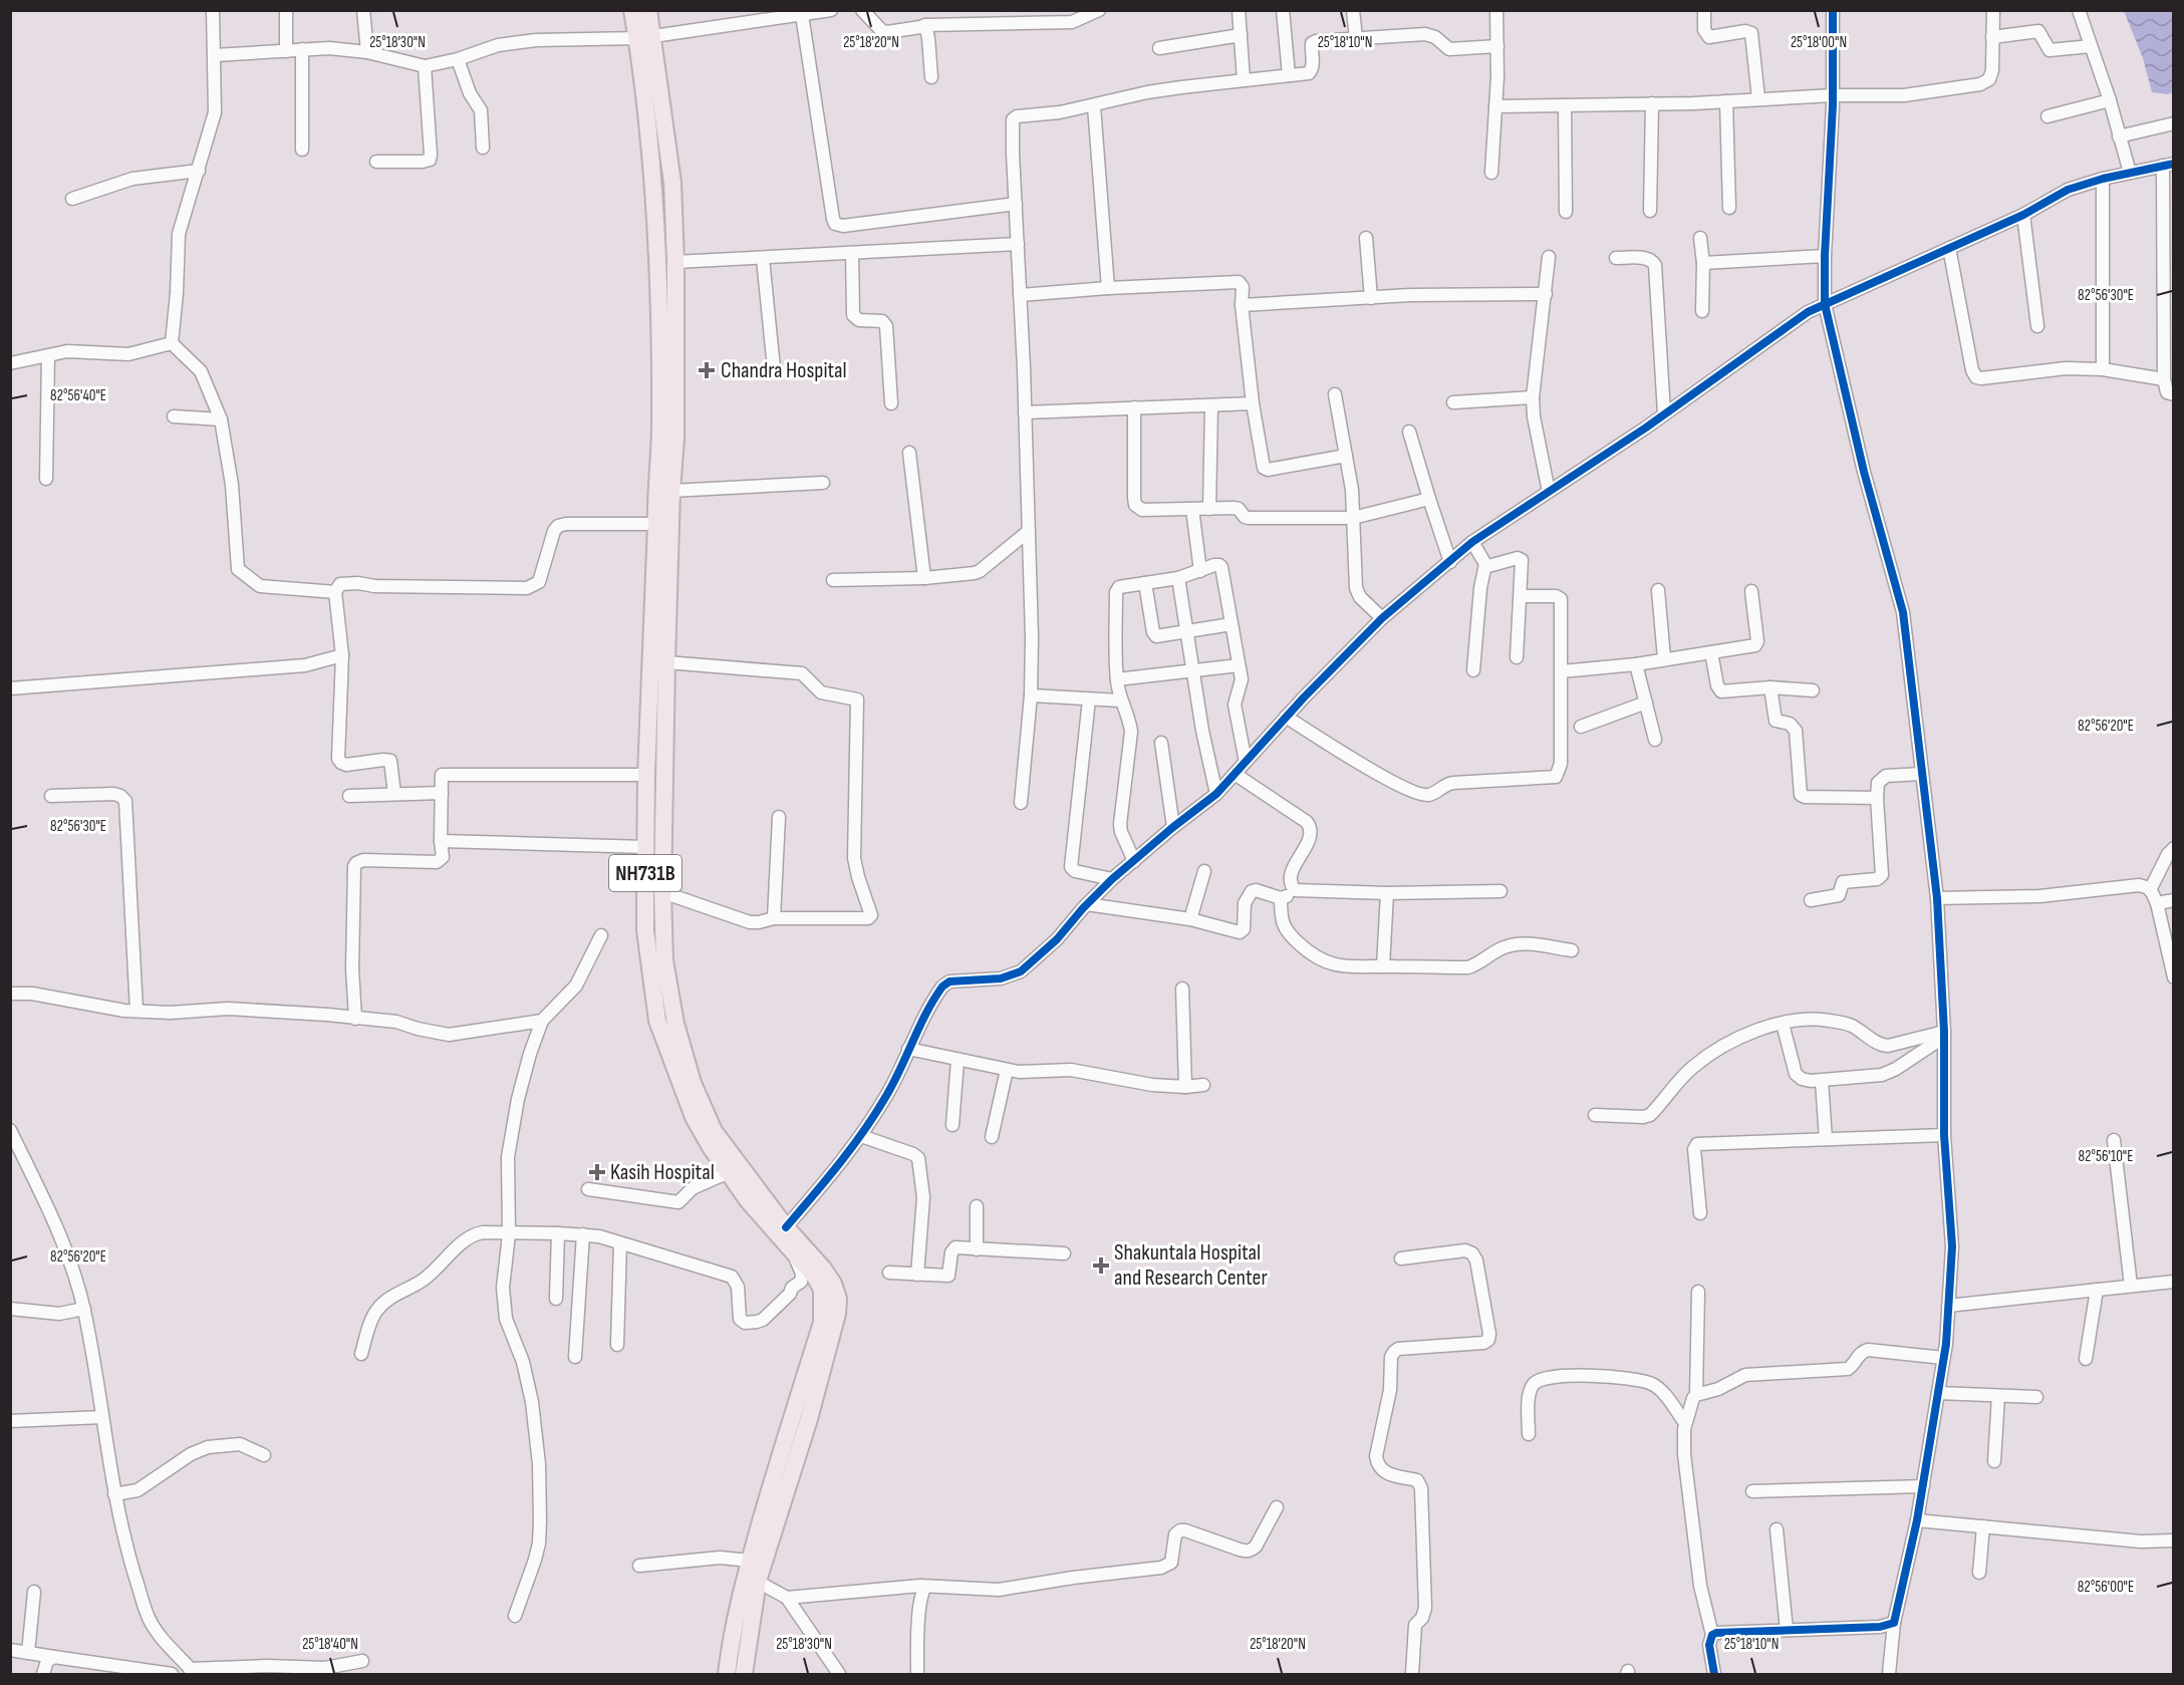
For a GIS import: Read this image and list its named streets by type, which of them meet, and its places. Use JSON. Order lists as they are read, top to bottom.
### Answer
{
  "streets": {
    "highway": ["NH731B"]
  },
  "places": {
    "health": ["Chandra Hospital", "Kasih Hospital", "Shakuntala Hospital and Research Center"]
  },
  "coordinates": [
    "25°18'20\"N",
    "25°18'00\"N",
    "25°18'30\"N",
    "25°18'10\"N",
    "82°56'30\"E",
    "82°56'40\"E",
    "82°56'20\"E",
    "82°56'10\"E",
    "82°56'00\"E",
    "25°18'40\"N"
  ]
}
